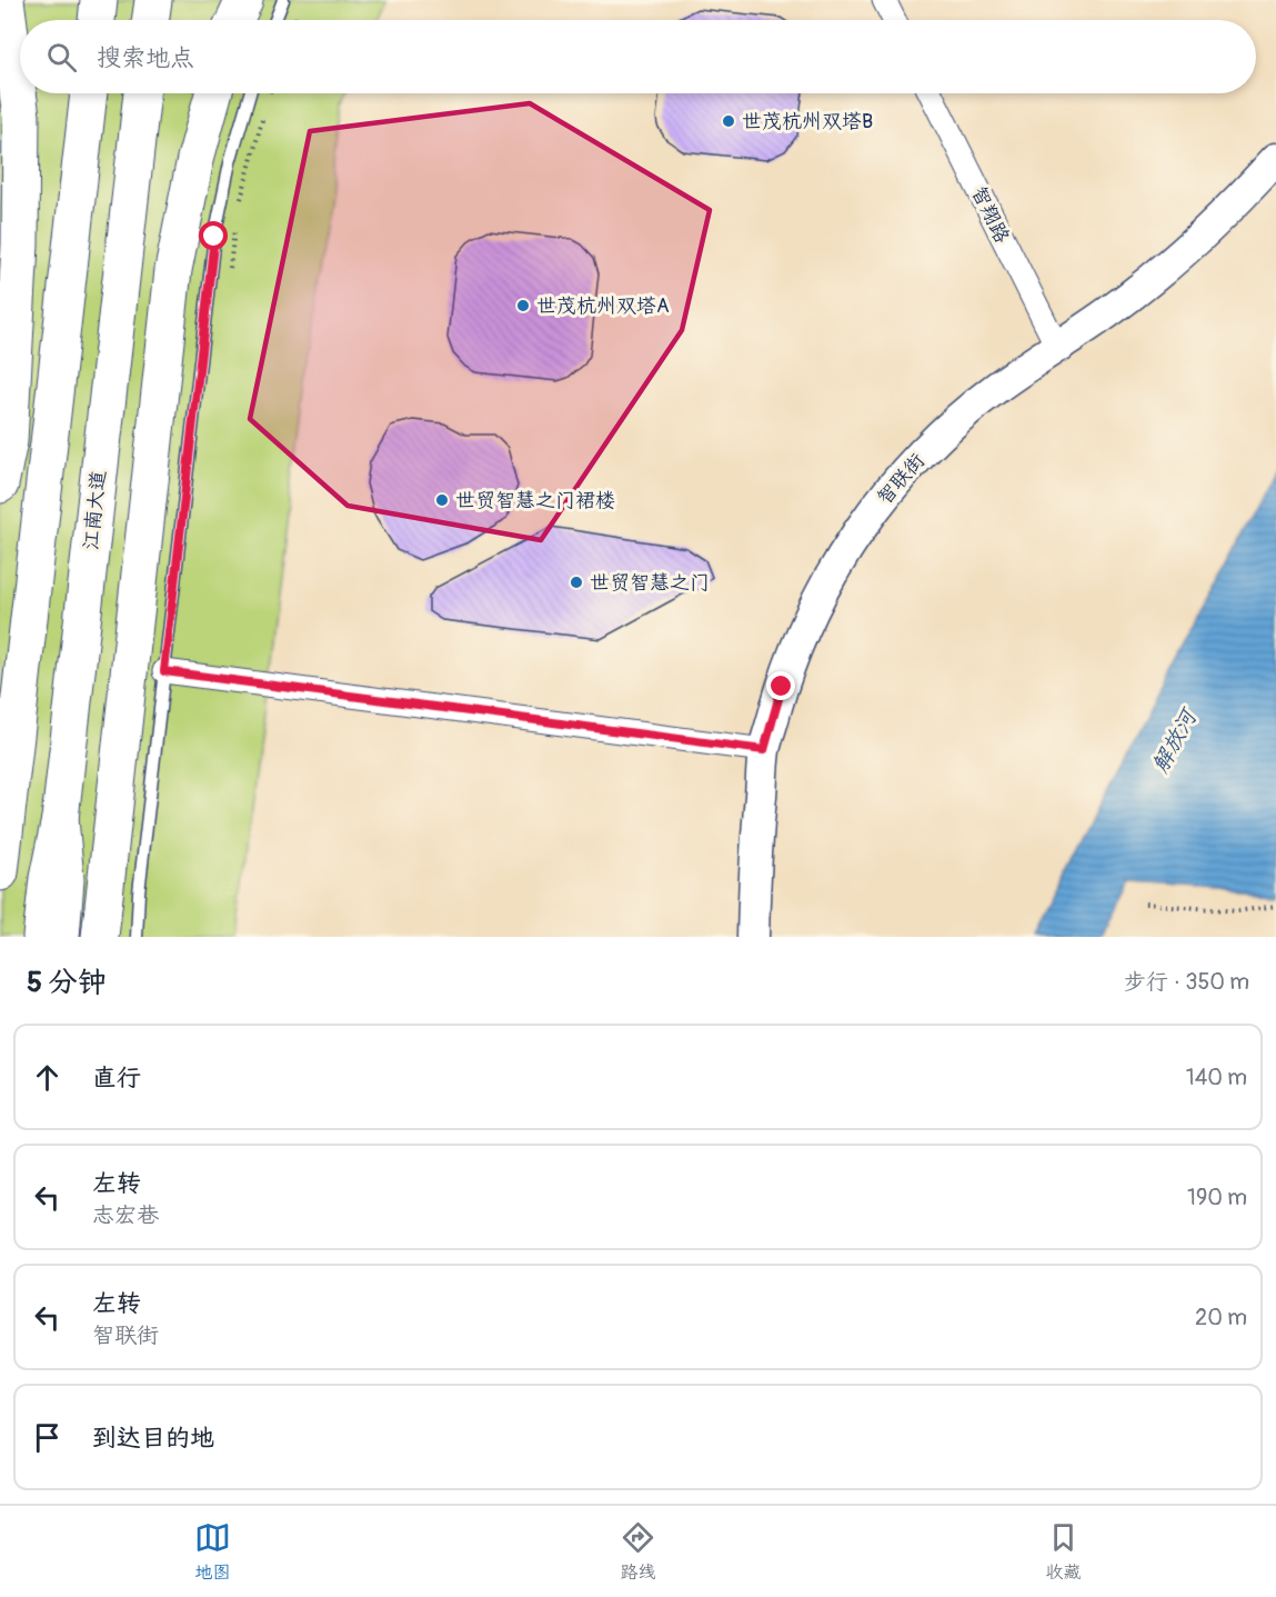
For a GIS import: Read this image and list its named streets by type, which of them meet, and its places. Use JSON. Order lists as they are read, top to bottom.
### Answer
{
  "streets": {
    "main road": ["江南大道"],
    "street": ["智翔路", "智联街"]
  },
  "crossings": [
    ["智翔路", "智联街"]
  ],
  "water": ["解放河"],
  "places": [
    "世茂杭州双塔B",
    "世茂杭州双塔A",
    "世贸智慧之门裙楼",
    "世贸智慧之门"
  ],
  "page": {
    "search": "搜索地点",
    "heading": ["5 分钟", "步行 · 350 m"],
    "list": [
      ["直行", "140 m"],
      ["左转", "志宏巷", "190 m"],
      ["左转", "智联街", "20 m"],
      "到达目的地"
    ],
    "nav": ["地图", "路线", "收藏"]
  }
}
